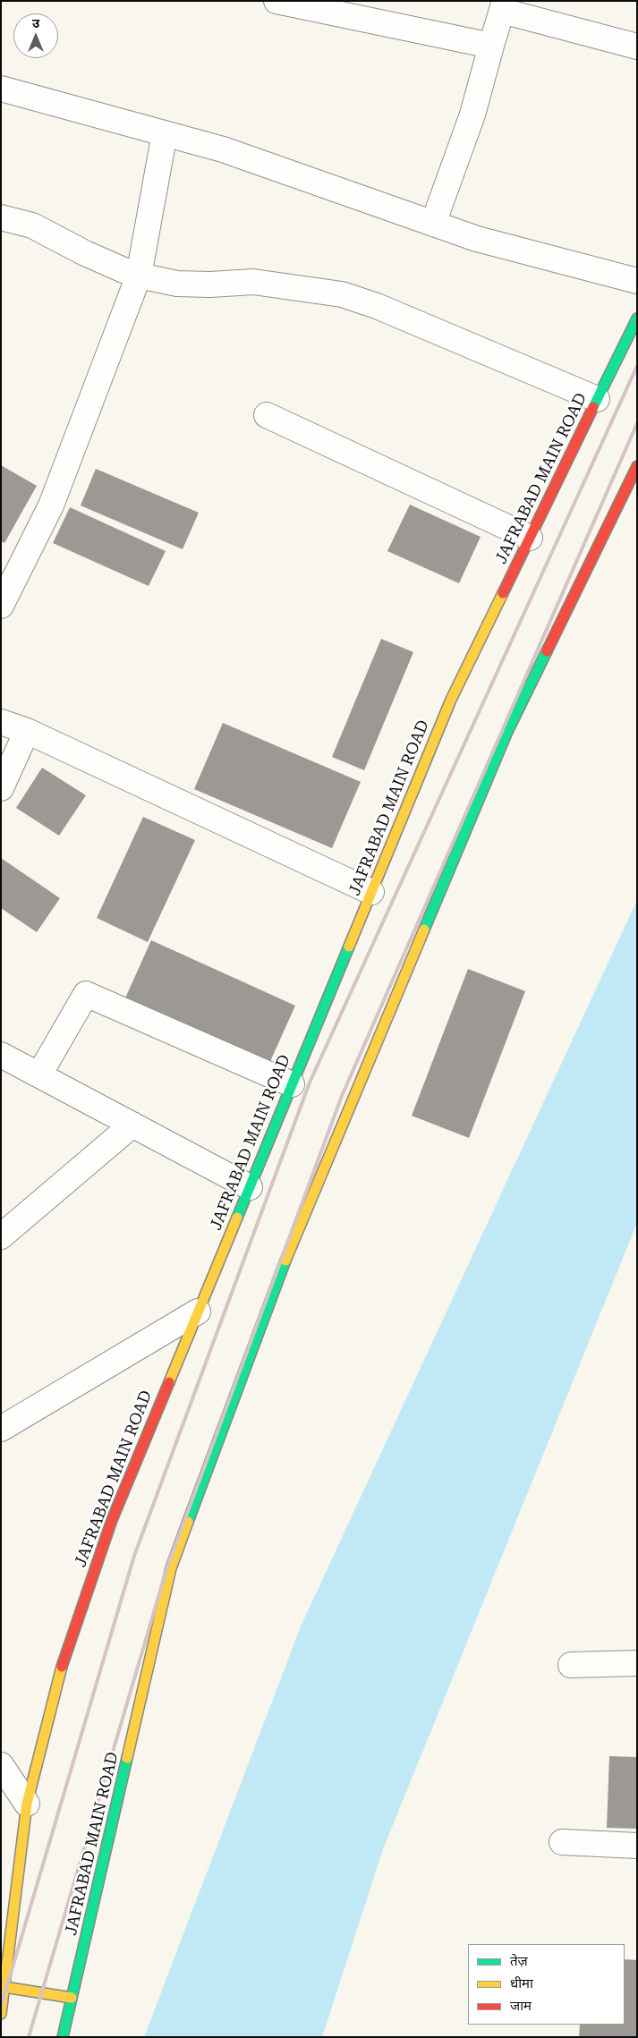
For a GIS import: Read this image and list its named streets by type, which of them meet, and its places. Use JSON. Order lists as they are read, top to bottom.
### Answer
{
  "streets": {
    "main road": ["JAFRABAD MAIN ROAD"]
  },
  "legend": ["तेज़", "धीमा", "जाम"],
  "north": "top"
}
